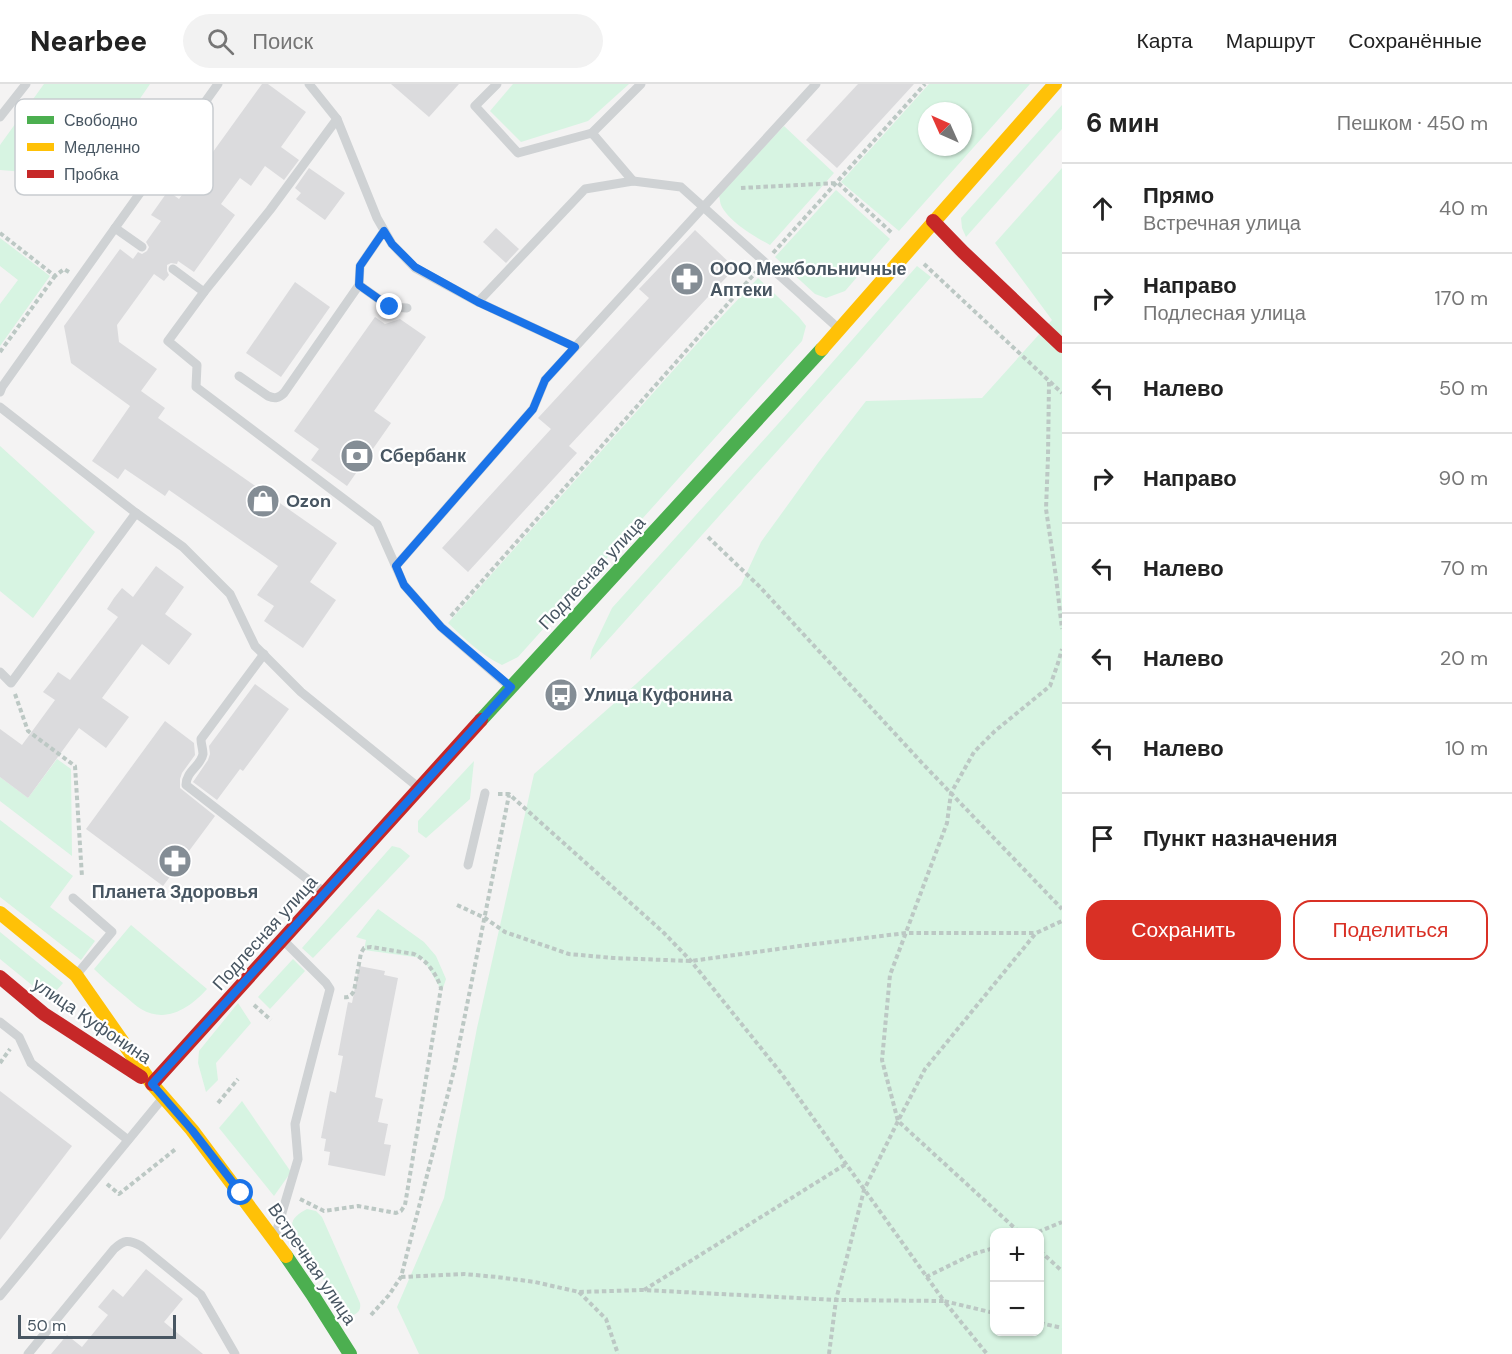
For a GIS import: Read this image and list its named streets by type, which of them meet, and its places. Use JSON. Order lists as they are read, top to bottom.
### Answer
{
  "streets": {
    "main road": ["Подлесная улица", "улица Куфонина", "Встречная улица"]
  },
  "crossings": [
    ["Подлесная улица", "улица Куфонина"],
    ["Подлесная улица", "Встречная улица"],
    ["улица Куфонина", "Встречная улица"]
  ],
  "places": {
    "pharmacy": ["ООО Межбольничные Аптеки", "Планета Здоровья"],
    "bank": ["Сбербанк"],
    "shop": ["Ozon"],
    "bus stop": ["Улица Куфонина"]
  },
  "legend": ["Свободно", "Медленно", "Пробка"],
  "scale_bar": "50 m",
  "north": "top left",
  "page": {
    "header": "Nearbee",
    "search": "Поиск",
    "nav": ["Карта", "Маршрут", "Сохранённые"],
    "heading": ["6 мин", "Пешком · 450 m"],
    "list": [
      ["Прямо", "Встречная улица", "40 m"],
      ["Направо", "Подлесная улица", "170 m"],
      ["Налево", "50 m"],
      ["Направо", "90 m"],
      ["Налево", "70 m"],
      ["Налево", "20 m"],
      ["Налево", "10 m"],
      "Пункт назначения"
    ],
    "buttons": ["Сохранить", "Поделиться"],
    "map_buttons": ["+", "−"],
    "scale": "50 m"
  }
}
